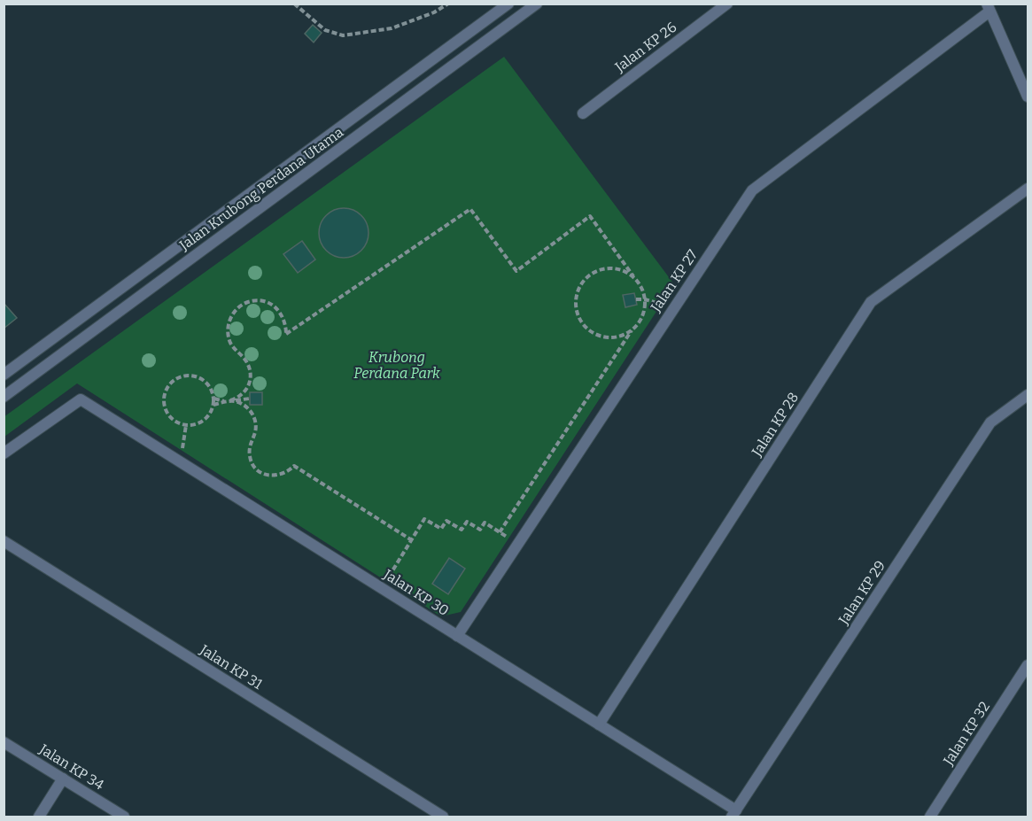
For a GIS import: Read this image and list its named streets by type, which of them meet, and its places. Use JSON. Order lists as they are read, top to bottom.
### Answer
{
  "streets": {
    "street": [
      "Jalan KP 26",
      "Jalan Krubong Perdana Utama",
      "Jalan KP 27",
      "Jalan KP 28",
      "Jalan KP 30",
      "Jalan KP 29",
      "Jalan KP 31",
      "Jalan KP 32",
      "Jalan KP 34"
    ]
  },
  "crossings": [
    ["Jalan KP 27", "Jalan KP 30"],
    ["Jalan KP 28", "Jalan KP 30"],
    ["Jalan KP 30", "Jalan KP 29"]
  ],
  "parks": ["Krubong Perdana Park"]
}
